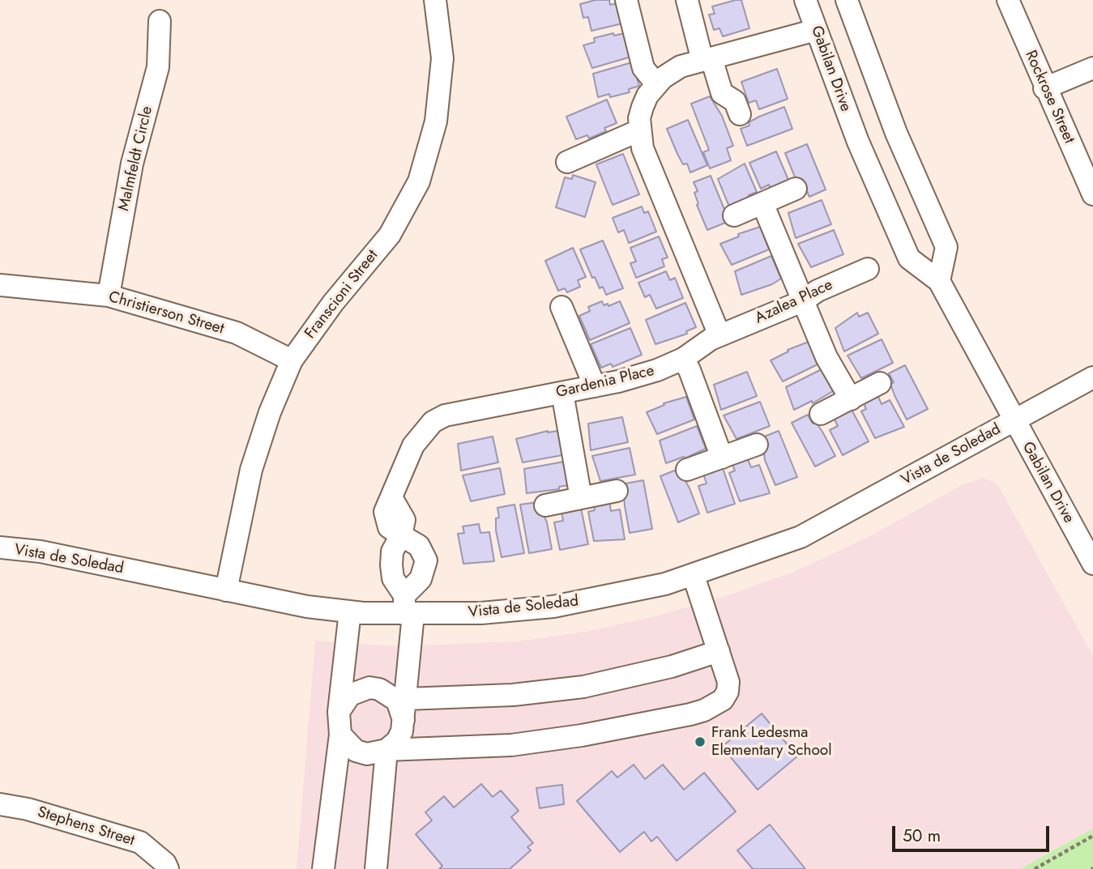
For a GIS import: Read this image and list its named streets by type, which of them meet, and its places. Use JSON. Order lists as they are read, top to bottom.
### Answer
{
  "streets": {
    "street": [
      "Gabilan Drive",
      "Rockrose Street",
      "Malmfeldt Circle",
      "Franscioni Street",
      "Azalea Place",
      "Christierson Street",
      "Gardenia Place",
      "Vista de Soledad",
      "Stephens Street"
    ]
  },
  "crossings": [
    ["Gabilan Drive", "Vista de Soledad"],
    ["Malmfeldt Circle", "Christierson Street"],
    ["Franscioni Street", "Christierson Street"],
    ["Franscioni Street", "Vista de Soledad"],
    ["Azalea Place", "Gardenia Place"]
  ],
  "places": ["Frank Ledesma Elementary School"],
  "scale_bar": "50 m"
}
